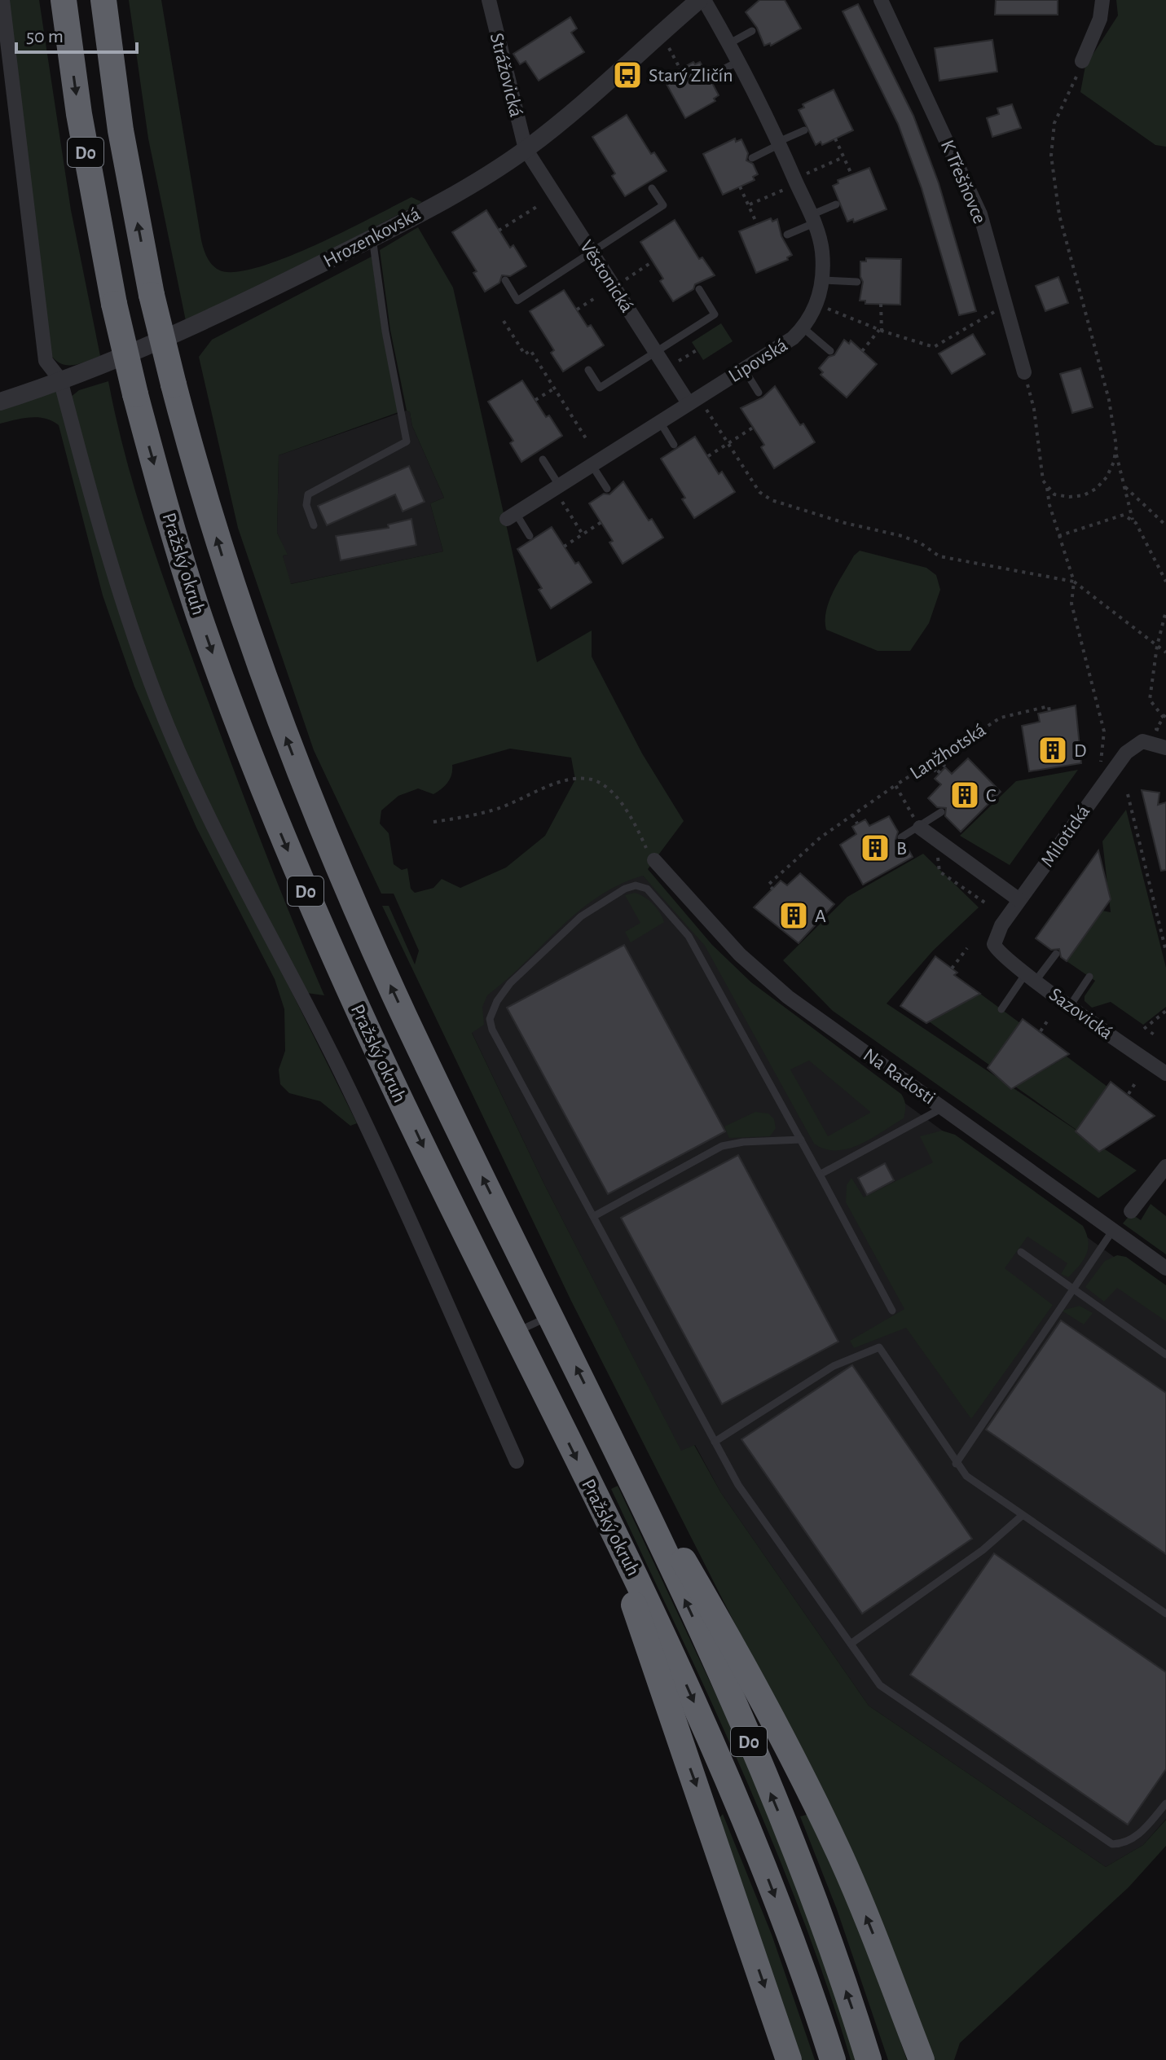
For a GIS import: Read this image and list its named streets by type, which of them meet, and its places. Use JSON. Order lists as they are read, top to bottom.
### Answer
{
  "streets": {
    "highway": ["D0", "Pražský okruh"],
    "street": [
      "Strážovická",
      "K Třešňovce",
      "Hrozenkovská",
      "Věstonická",
      "Lipovská",
      "Milotická",
      "Sazovická",
      "Na Radosti"
    ],
    "path": ["Lanžhotská"]
  },
  "crossings": [
    ["Strážovická", "Hrozenkovská"],
    ["Strážovická", "Věstonická"],
    ["Hrozenkovská", "Věstonická"],
    ["Věstonická", "Lipovská"],
    ["Milotická", "Sazovická"]
  ],
  "places": {
    "bus stop": ["Starý Zličín"],
    "building": [
      "D",
      "C",
      "B",
      "A"
    ]
  },
  "scale_bar": "50 m"
}
